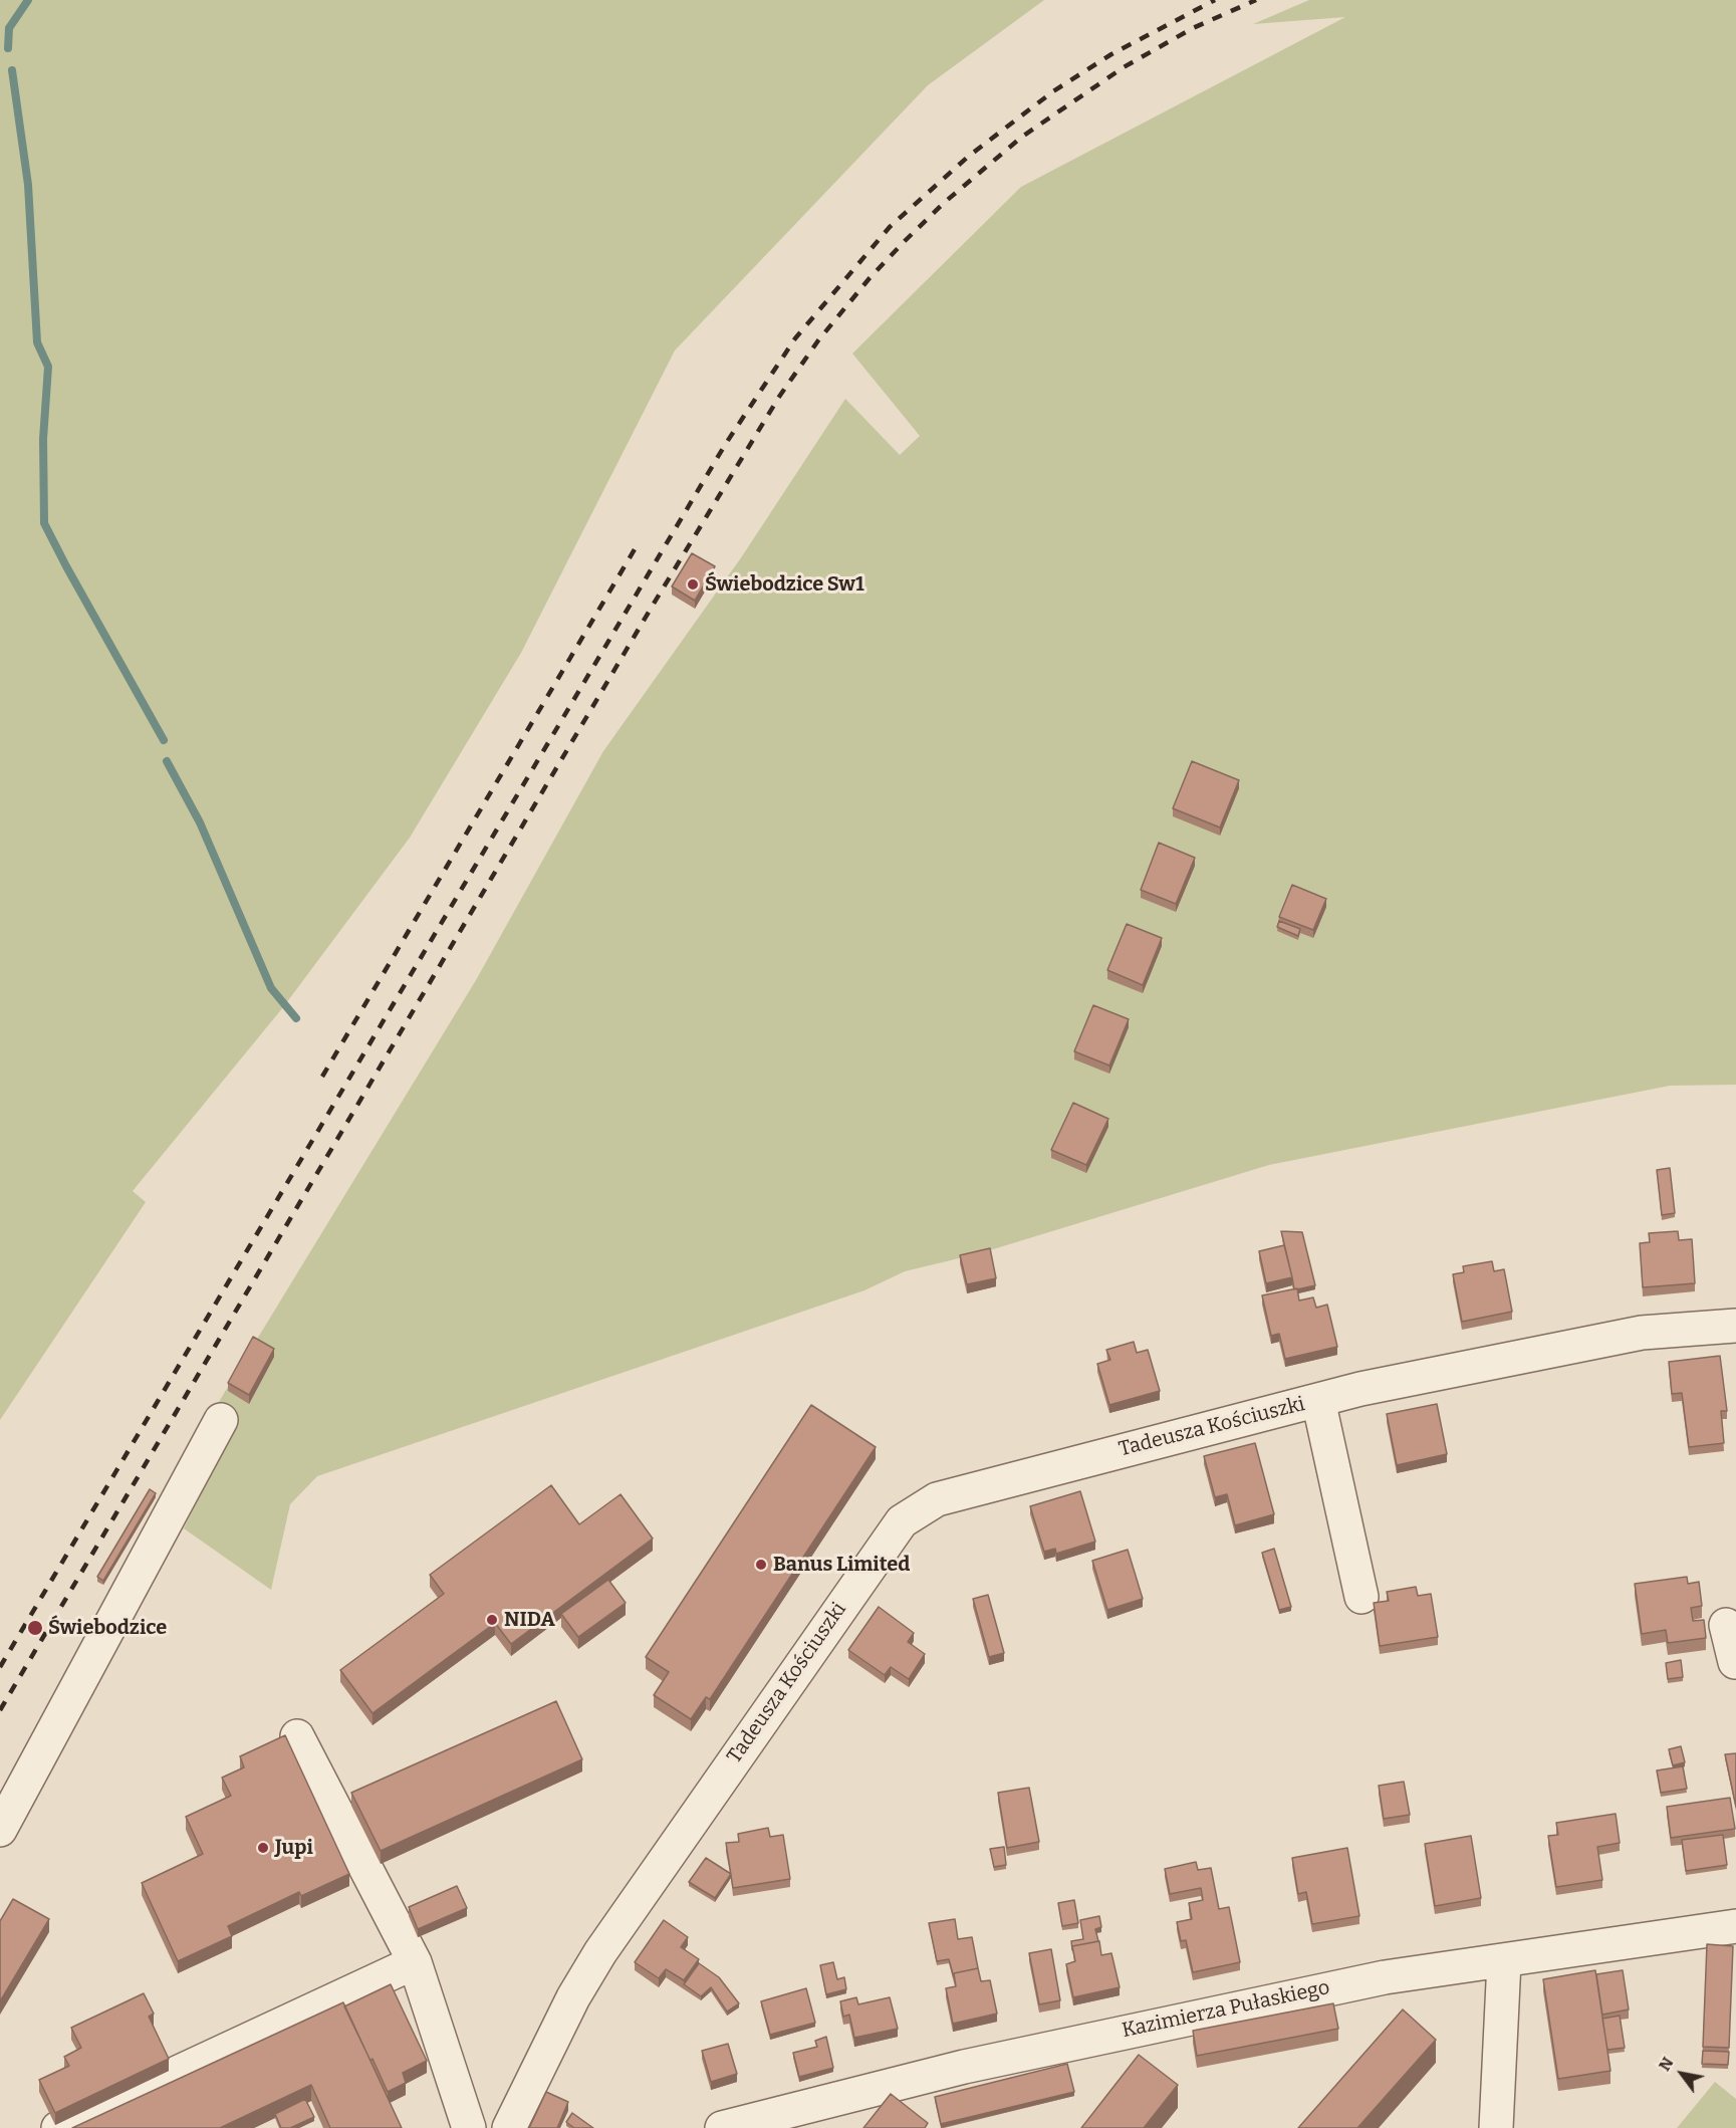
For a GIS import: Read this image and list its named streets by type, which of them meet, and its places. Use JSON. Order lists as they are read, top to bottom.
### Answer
{
  "streets": {
    "street": ["Tadeusza Kościuszki", "Kazimierza Pułaskiego"]
  },
  "places": [
    "Świebodzice Sw1",
    "Banus Limited",
    "NIDA",
    "Świebodzice",
    "Jupi"
  ],
  "north": "top left"
}
